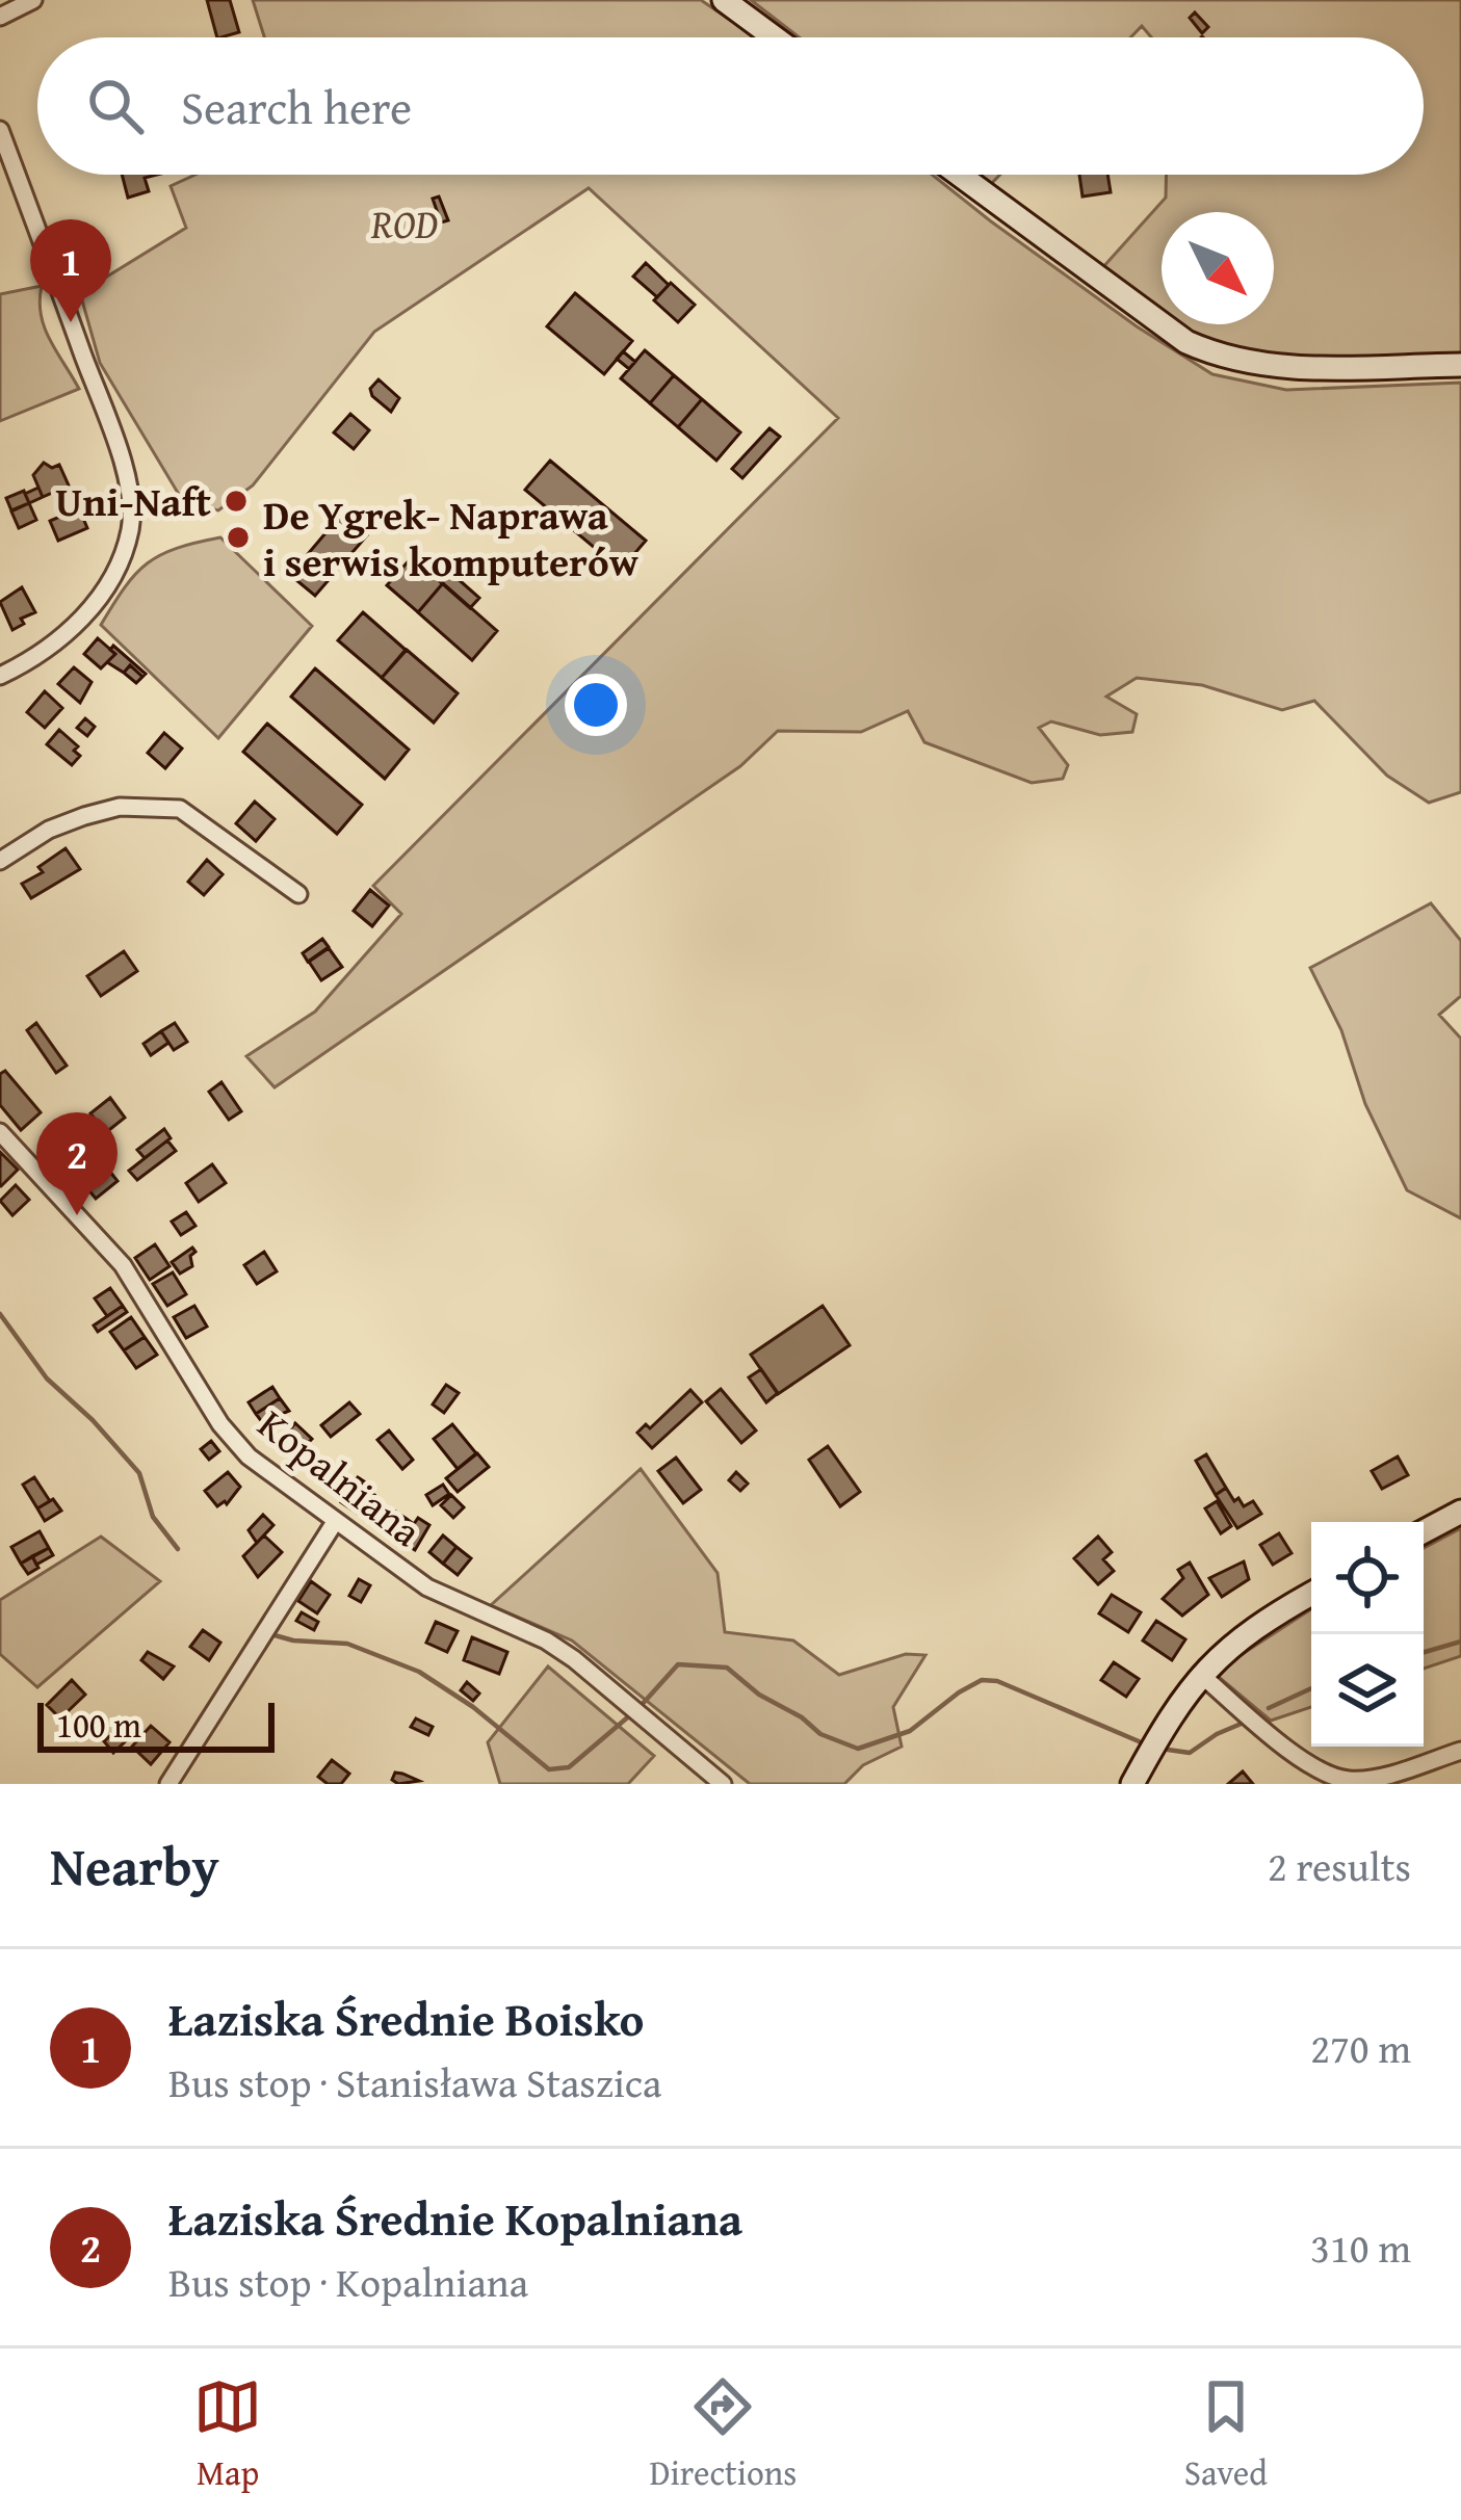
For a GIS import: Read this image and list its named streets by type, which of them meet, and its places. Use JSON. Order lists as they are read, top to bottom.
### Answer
{
  "streets": {
    "street": ["Kopalniana"]
  },
  "parks": ["ROD"],
  "places": ["Uni-Naft", "De Ygrek- Naprawa i serwis komputerów"],
  "scale_bar": "100 m",
  "north": "bottom right",
  "page": {
    "search": "Search here",
    "pins": ["1", "2"],
    "scale": "100 m",
    "heading": ["Nearby", "2 results"],
    "list": [
      {
        "mark": "1",
        "name": "Łaziska Średnie Boisko",
        "note": "Bus stop · Stanisława Staszica",
        "value": "270 m"
      },
      {
        "mark": "2",
        "name": "Łaziska Średnie Kopalniana",
        "note": "Bus stop · Kopalniana",
        "value": "310 m"
      }
    ],
    "nav": ["Map", "Directions", "Saved"]
  }
}
